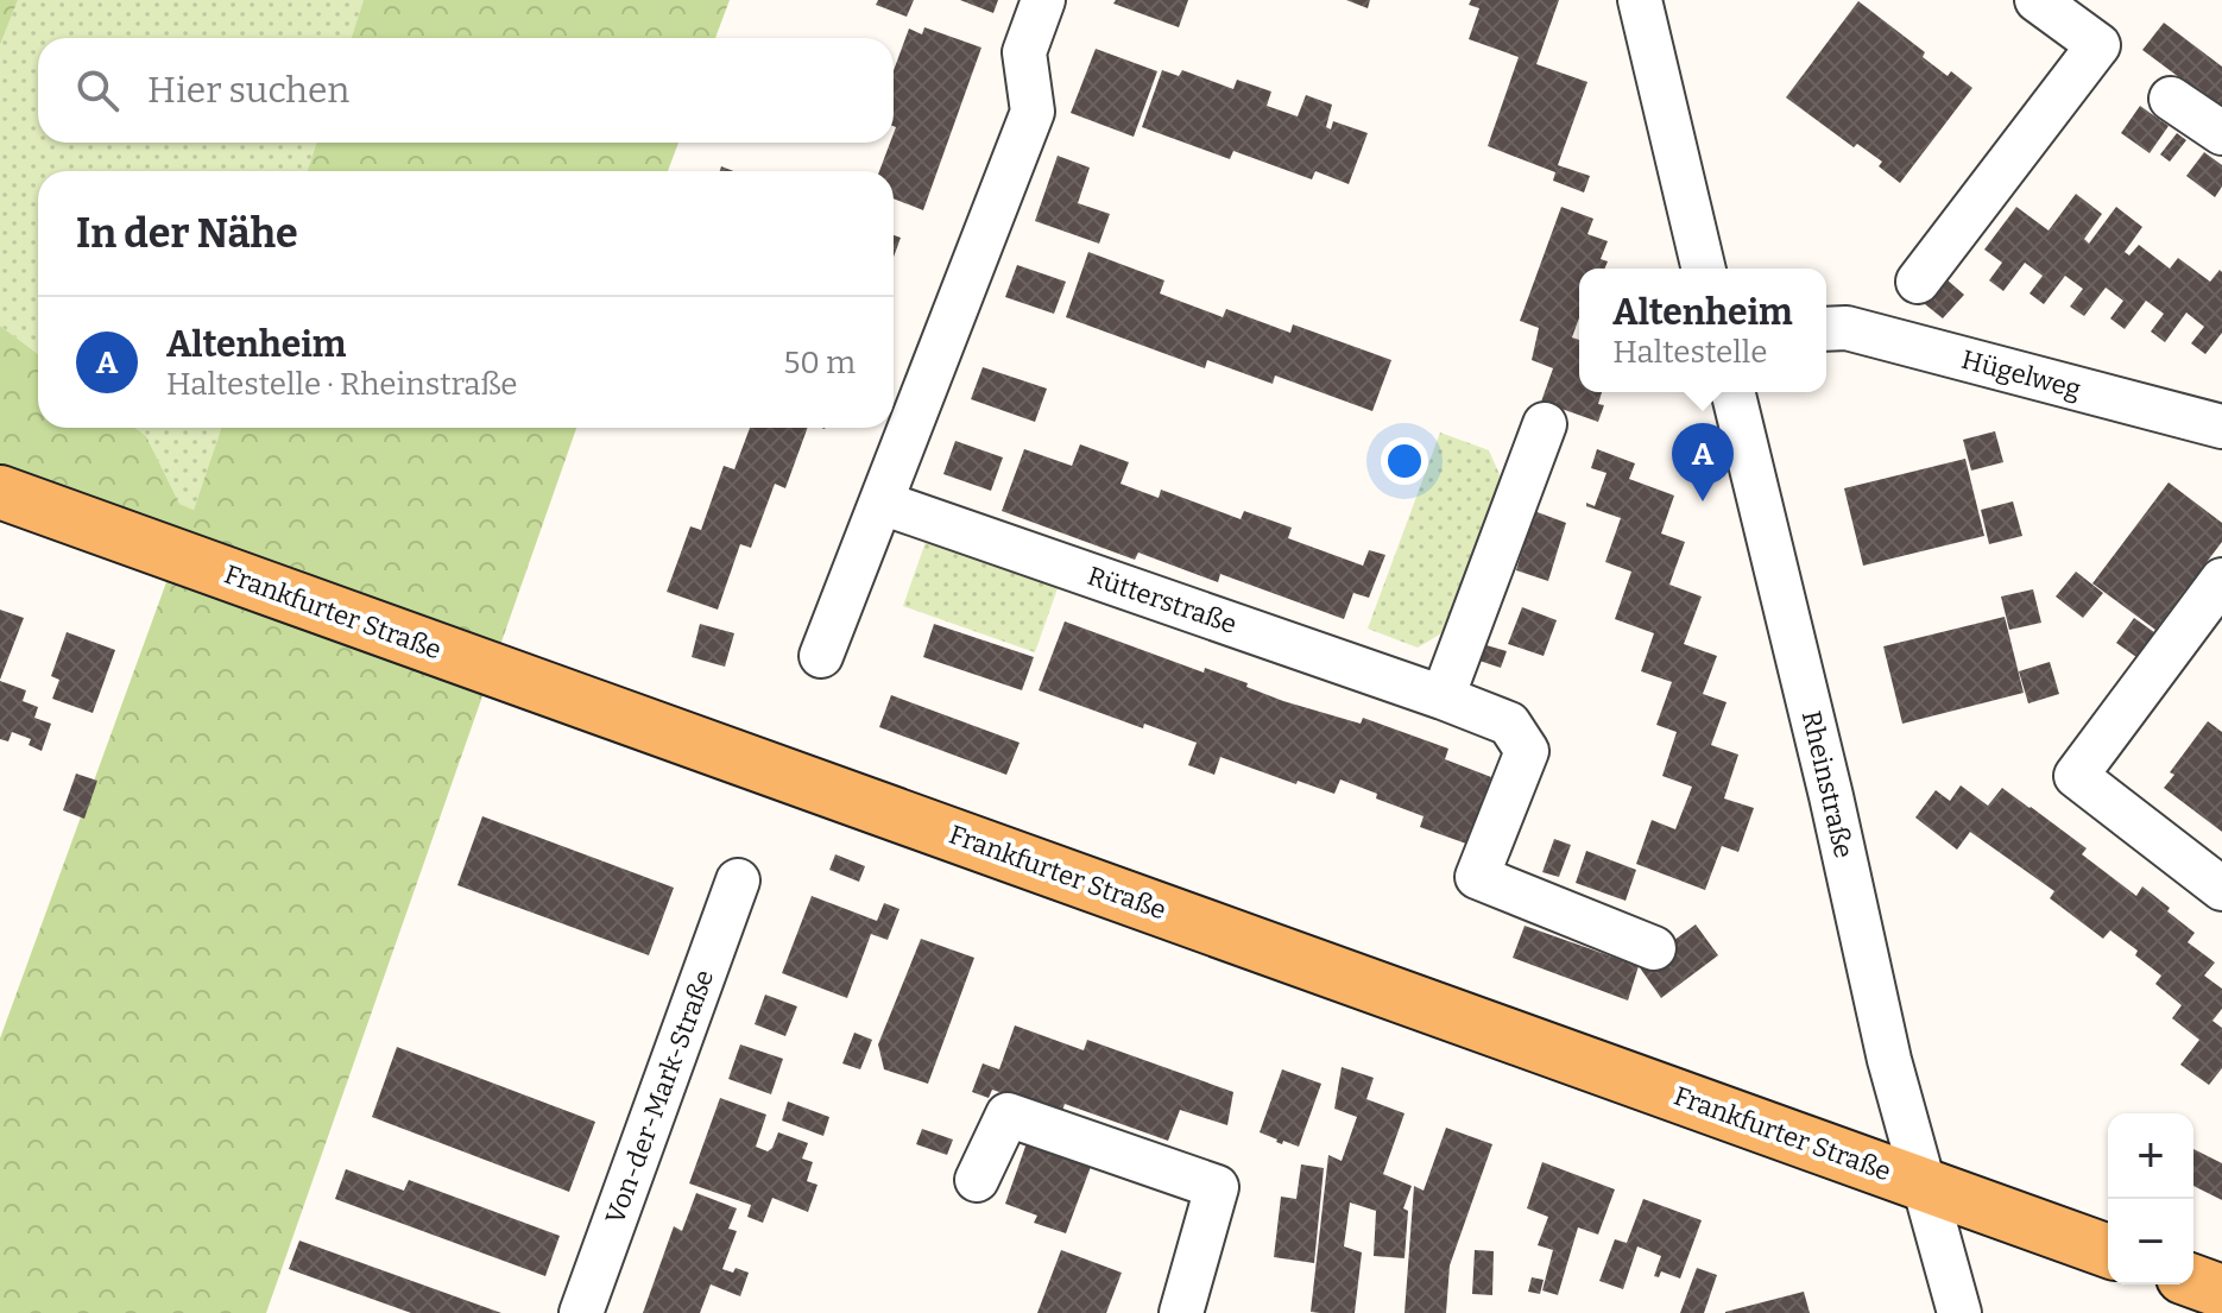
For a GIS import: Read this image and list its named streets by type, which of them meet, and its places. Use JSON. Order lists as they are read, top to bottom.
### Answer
{
  "streets": {
    "main road": ["Frankfurter Straße"],
    "street": [
      "Hügelweg",
      "Rütterstraße",
      "Rheinstraße",
      "Von-der-Mark-Straße"
    ]
  },
  "crossings": [
    ["Frankfurter Straße", "Rheinstraße"]
  ],
  "page": {
    "search": "Hier suchen",
    "heading": "In der Nähe",
    "popup": ["Altenheim", "Haltestelle"],
    "list": [
      {
        "mark": "A",
        "name": "Altenheim",
        "note": "Haltestelle · Rheinstraße",
        "value": "50 m"
      }
    ],
    "pins": "A",
    "map_buttons": ["+", "−"]
  }
}
